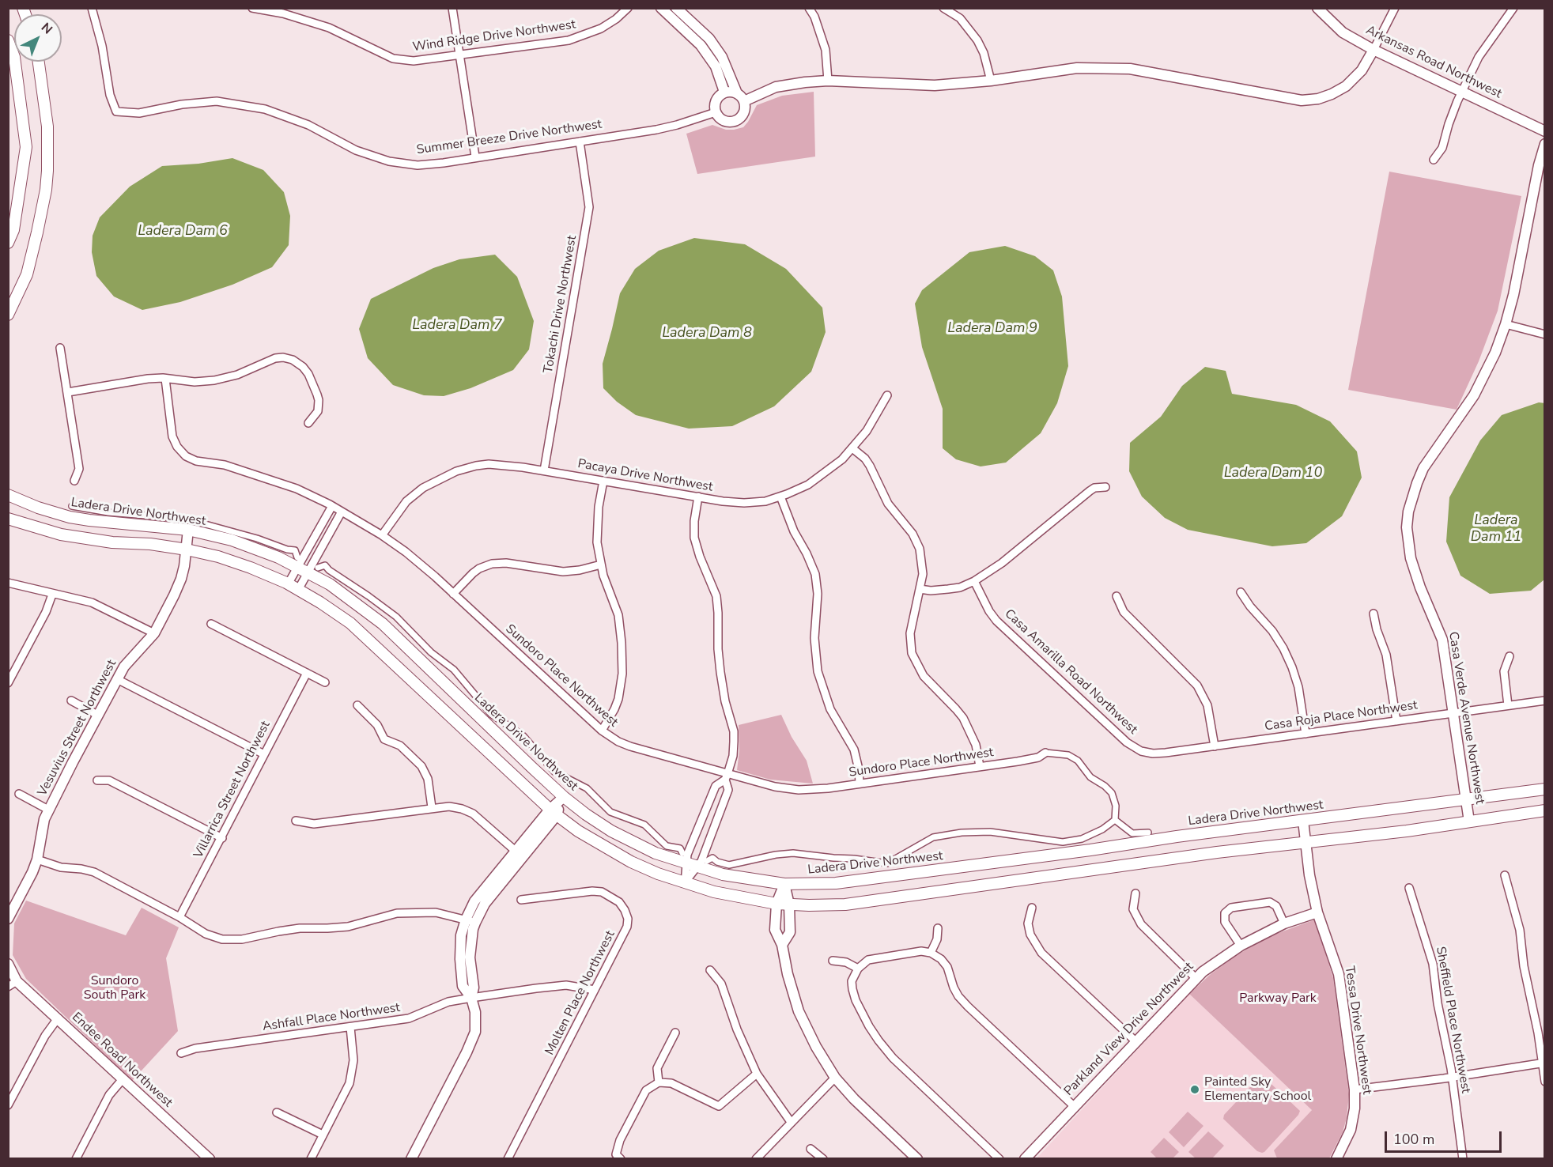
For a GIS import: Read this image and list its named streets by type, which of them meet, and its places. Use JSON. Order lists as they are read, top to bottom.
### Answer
{
  "streets": {
    "main road": ["Ladera Drive Northwest"],
    "street": [
      "Wind Ridge Drive Northwest",
      "Arkansas Road Northwest",
      "Summer Breeze Drive Northwest",
      "Tokachi Drive Northwest",
      "Pacaya Drive Northwest",
      "Casa Amarilla Road Northwest",
      "Sundoro Place Northwest",
      "Casa Roja Place Northwest",
      "Casa Verde Avenue Northwest",
      "Vesuvius Street Northwest",
      "Villarrica Street Northwest",
      "Molten Place Northwest",
      "Ashfall Place Northwest",
      "Sheffield Place Northwest",
      "Parkland View Drive Northwest",
      "Tessa Drive Northwest",
      "Endee Road Northwest"
    ]
  },
  "crossings": [
    ["Summer Breeze Drive Northwest", "Tokachi Drive Northwest"],
    ["Tokachi Drive Northwest", "Pacaya Drive Northwest"],
    ["Pacaya Drive Northwest", "Sundoro Place Northwest"],
    ["Ladera Drive Northwest", "Casa Verde Avenue Northwest"],
    ["Ladera Drive Northwest", "Vesuvius Street Northwest"],
    ["Ladera Drive Northwest", "Tessa Drive Northwest"],
    ["Casa Amarilla Road Northwest", "Casa Roja Place Northwest"],
    ["Casa Roja Place Northwest", "Casa Verde Avenue Northwest"],
    ["Molten Place Northwest", "Ashfall Place Northwest"],
    ["Parkland View Drive Northwest", "Tessa Drive Northwest"]
  ],
  "water": [
    "Ladera Dam 6",
    "Ladera Dam 7",
    "Ladera Dam 9",
    "Ladera Dam 8",
    "Ladera Dam 10",
    "Ladera Dam 11"
  ],
  "parks": ["Sundoro South Park", "Parkway Park"],
  "places": ["Painted Sky Elementary School"],
  "scale_bar": "100 m",
  "north": "top right"
}
